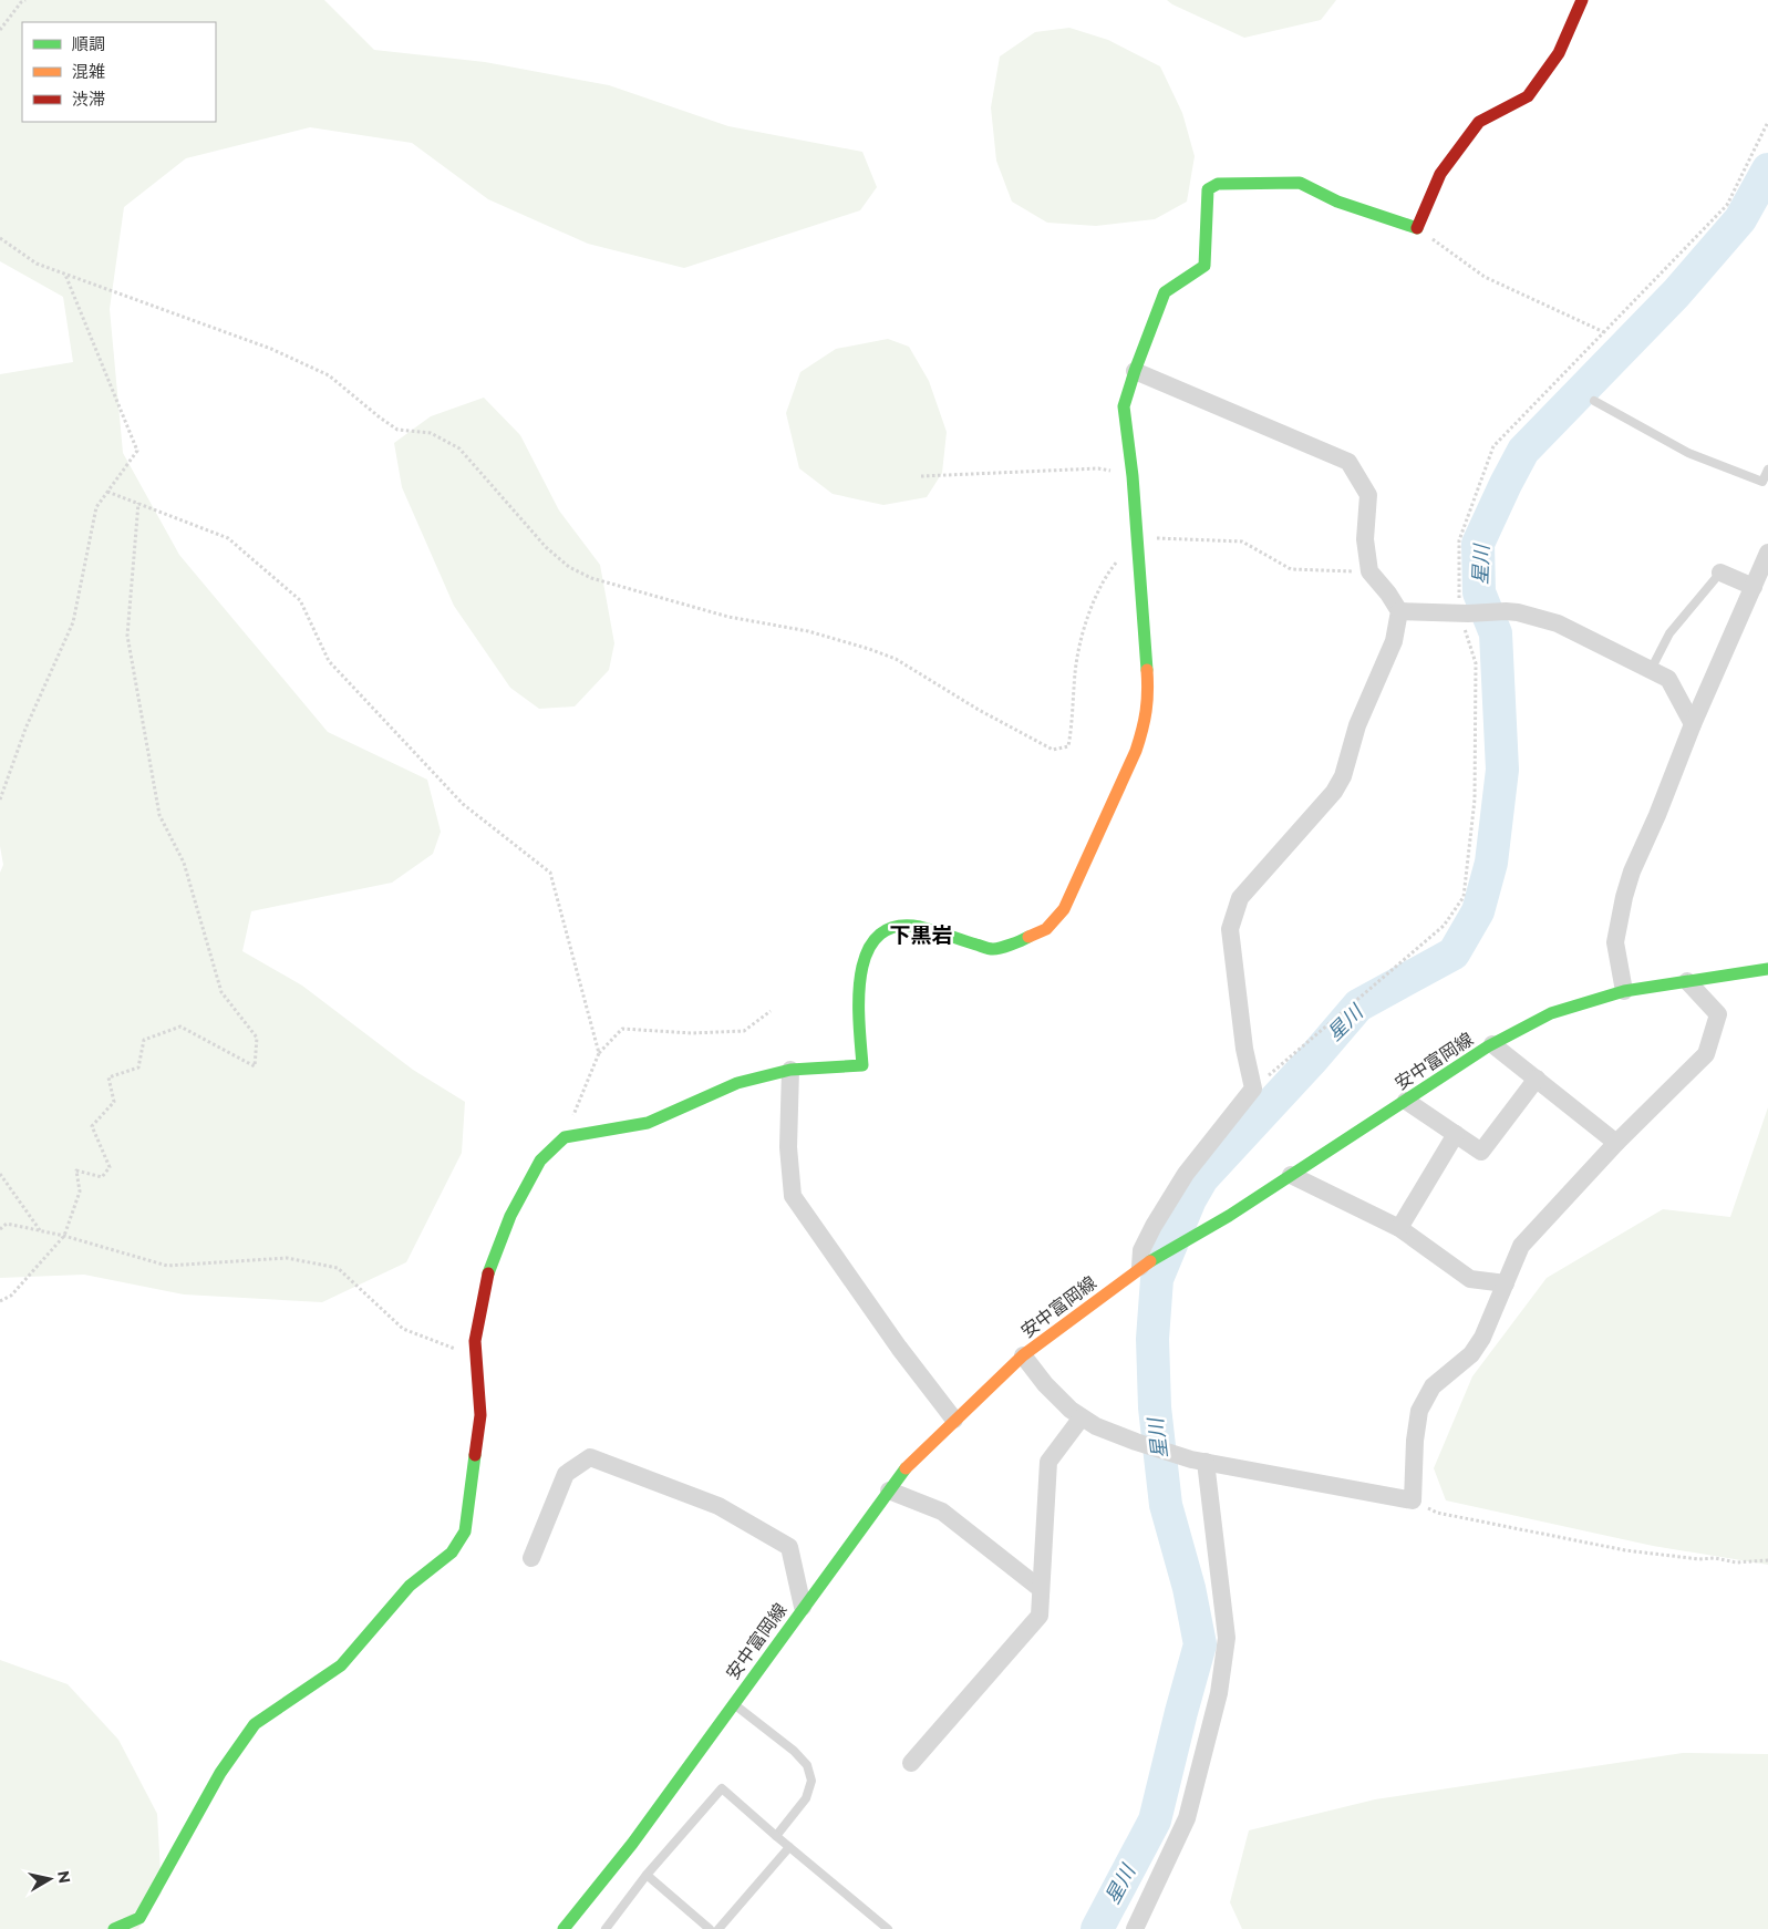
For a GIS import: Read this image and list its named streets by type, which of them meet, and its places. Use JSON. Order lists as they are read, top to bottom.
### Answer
{
  "streets": {
    "street": ["安中富岡線"]
  },
  "districts": ["下黒岩"],
  "water": ["星川"],
  "legend": ["順調", "混雑", "渋滞"],
  "north": "right"
}
